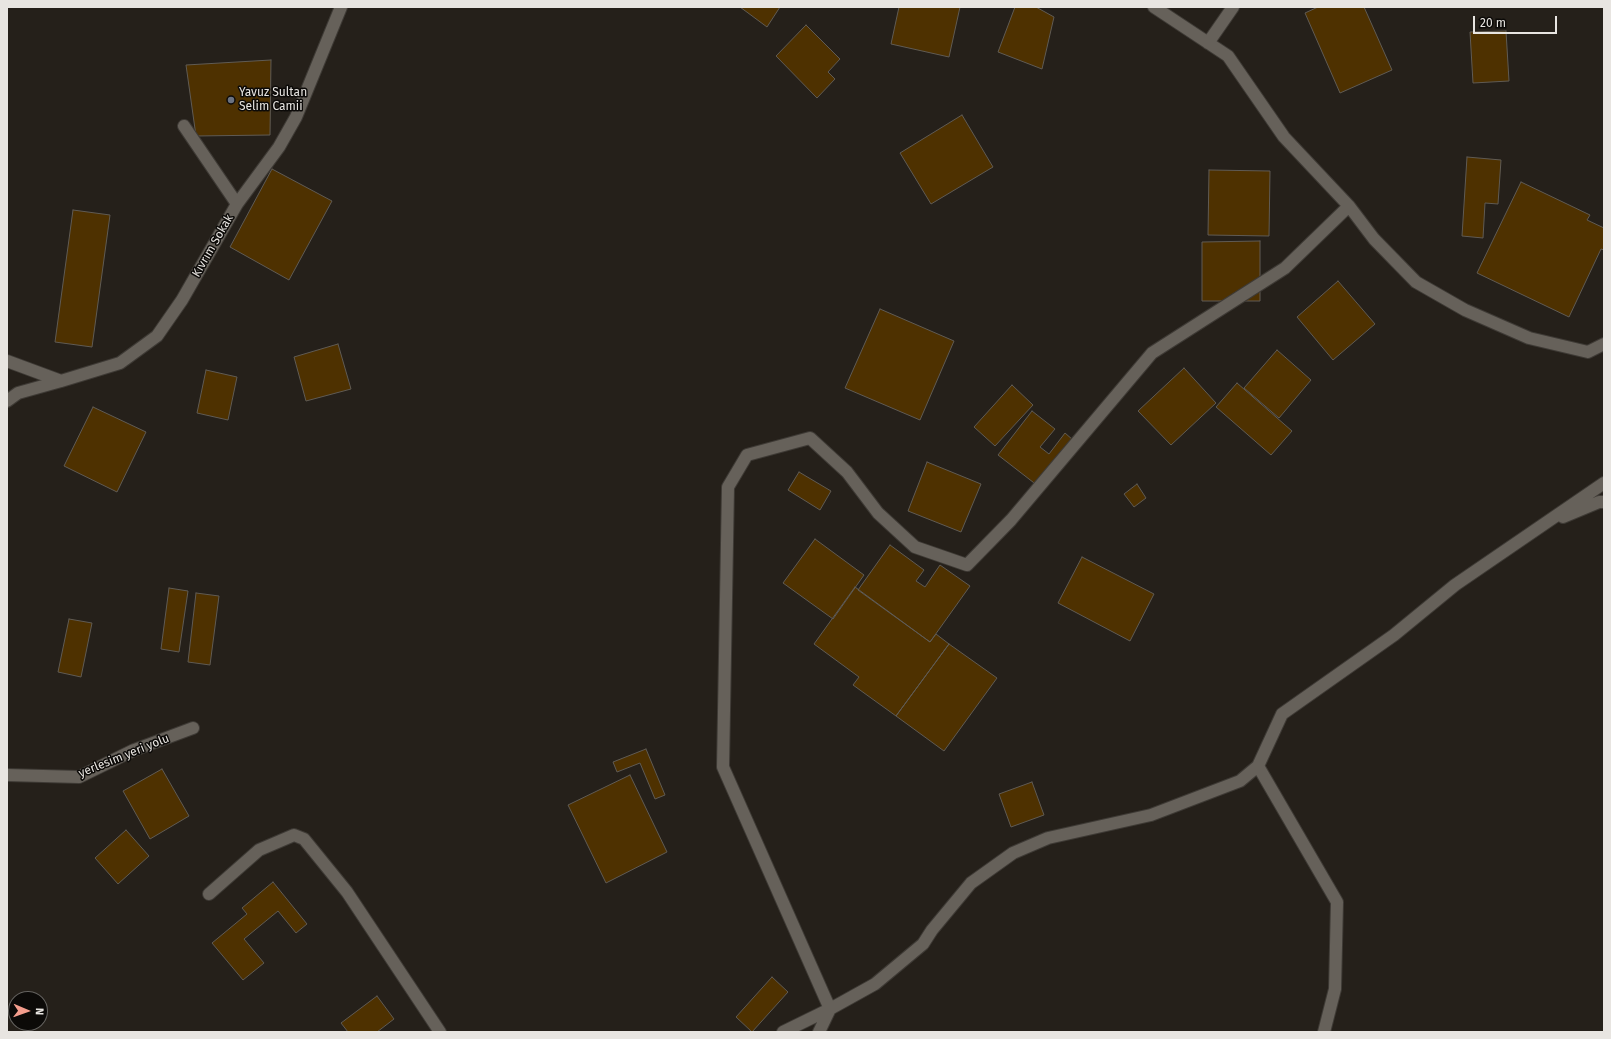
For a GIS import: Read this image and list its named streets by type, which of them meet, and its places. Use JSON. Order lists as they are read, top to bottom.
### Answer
{
  "streets": {
    "street": ["Kıvrım Sokak", "yerlesim yeri yolu"]
  },
  "places": ["Yavuz Sultan Selim Camii"],
  "scale_bar": "20 m",
  "north": "right"
}
